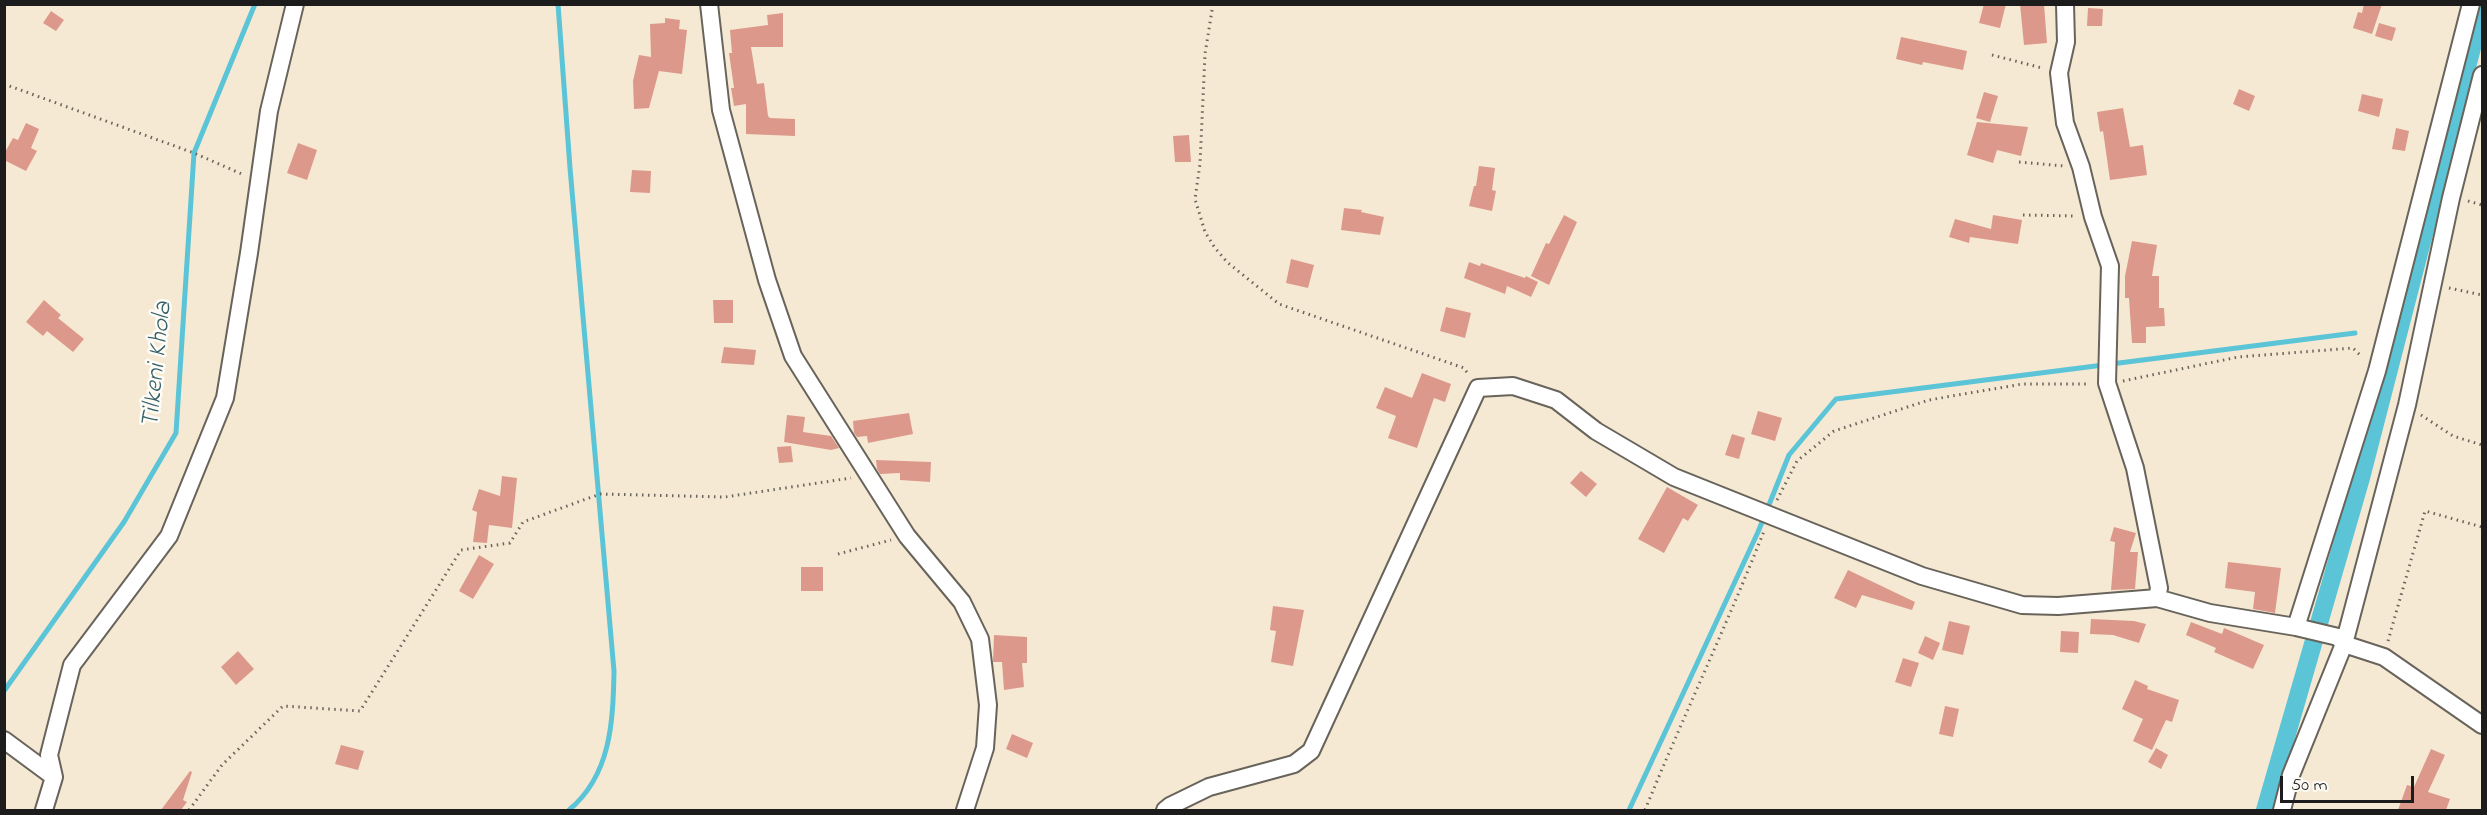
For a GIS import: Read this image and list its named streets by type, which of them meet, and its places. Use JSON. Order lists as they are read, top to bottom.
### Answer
{
  "water": ["Tilkeni Khola"],
  "scale_bar": "50 m"
}
